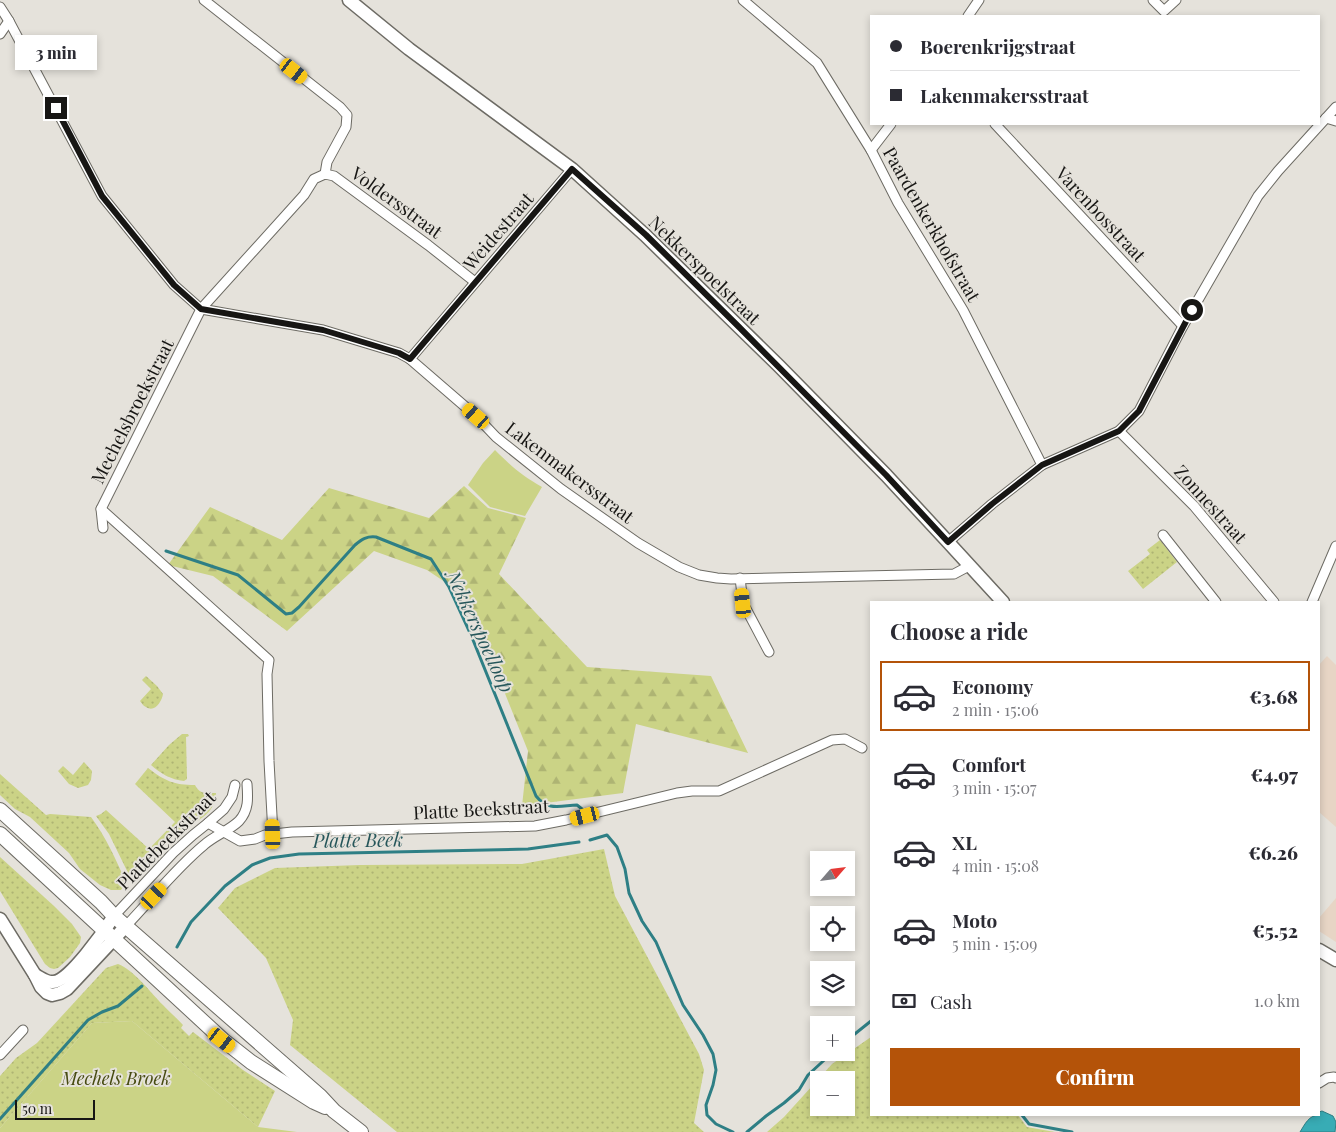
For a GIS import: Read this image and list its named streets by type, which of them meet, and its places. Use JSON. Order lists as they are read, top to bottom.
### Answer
{
  "streets": {
    "main road": ["Nekkerspoelstraat"],
    "street": [
      "Voldersstraat",
      "Varenbosstraat",
      "Paardenkerkhofstraat",
      "Weidestraat",
      "Mechelsbroekstraat",
      "Lakenmakersstraat",
      "Zonnestraat",
      "Platte Beekstraat",
      "Plattebeekstraat"
    ]
  },
  "crossings": [
    ["Voldersstraat", "Weidestraat"],
    ["Voldersstraat", "Mechelsbroekstraat"],
    ["Voldersstraat", "Lakenmakersstraat"],
    ["Weidestraat", "Nekkerspoelstraat"],
    ["Weidestraat", "Lakenmakersstraat"],
    ["Nekkerspoelstraat", "Lakenmakersstraat"],
    ["Mechelsbroekstraat", "Lakenmakersstraat"],
    ["Platte Beekstraat", "Plattebeekstraat"]
  ],
  "water": ["Nekkerspoelloop", "Platte Beek"],
  "parks": ["Mechels Broek"],
  "scale_bar": "50 m",
  "north": "top right",
  "page": {
    "banner": ["Boerenkrijgstraat", "Lakenmakersstraat"],
    "bubble": "3 min",
    "heading": "Choose a ride",
    "list": [
      {
        "name": "Economy",
        "note": "2 min · 15:06",
        "value": "€3.68"
      },
      {
        "name": "Comfort",
        "note": "3 min · 15:07",
        "value": "€4.97"
      },
      {
        "name": "XL",
        "note": "4 min · 15:08",
        "value": "€6.26"
      },
      {
        "name": "Moto",
        "note": "5 min · 15:09",
        "value": "€5.52"
      }
    ],
    "map_buttons": ["+", "−"],
    "pay": ["Cash", "1.0 km"],
    "buttons": "Confirm",
    "scale": "50 m"
  }
}
